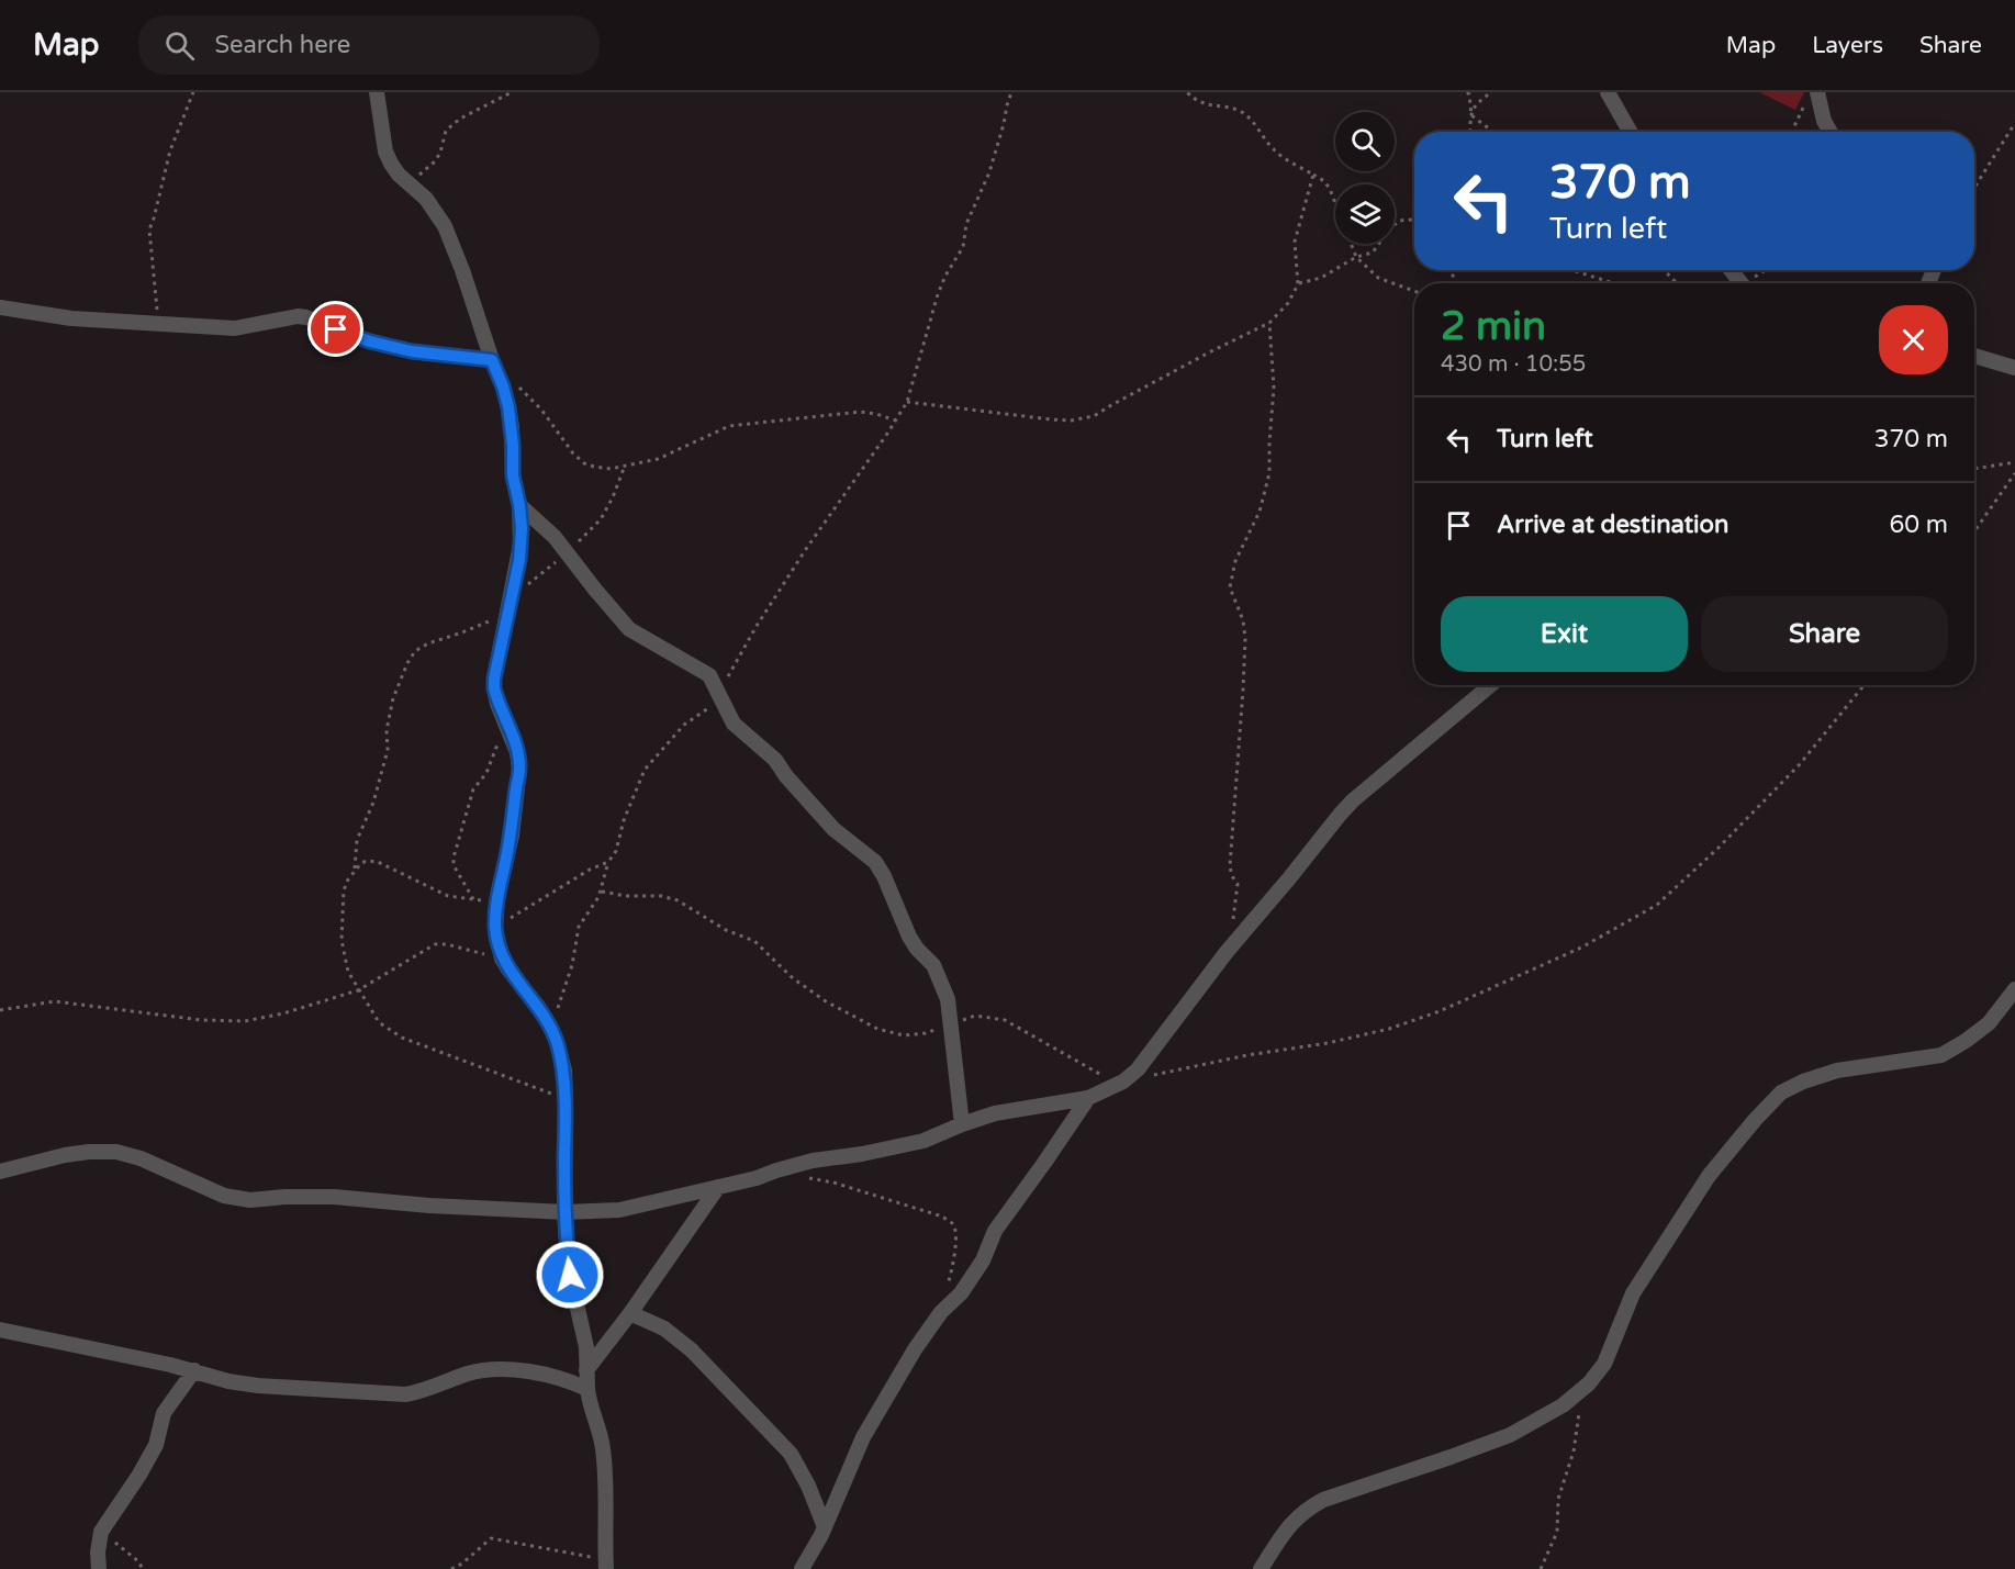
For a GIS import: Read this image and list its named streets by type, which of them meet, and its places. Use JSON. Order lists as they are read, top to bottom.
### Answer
{
  "page": {
    "header": "Map",
    "search": "Search here",
    "nav": ["Map", "Layers", "Share"],
    "turn": ["370 m", "Turn left"],
    "heading": ["2 min", "430 m · 10:55"],
    "list": [
      {
        "name": "Turn left",
        "value": "370 m"
      },
      {
        "name": "Arrive at destination",
        "value": "60 m"
      }
    ],
    "buttons": ["Exit", "Share"]
  }
}
